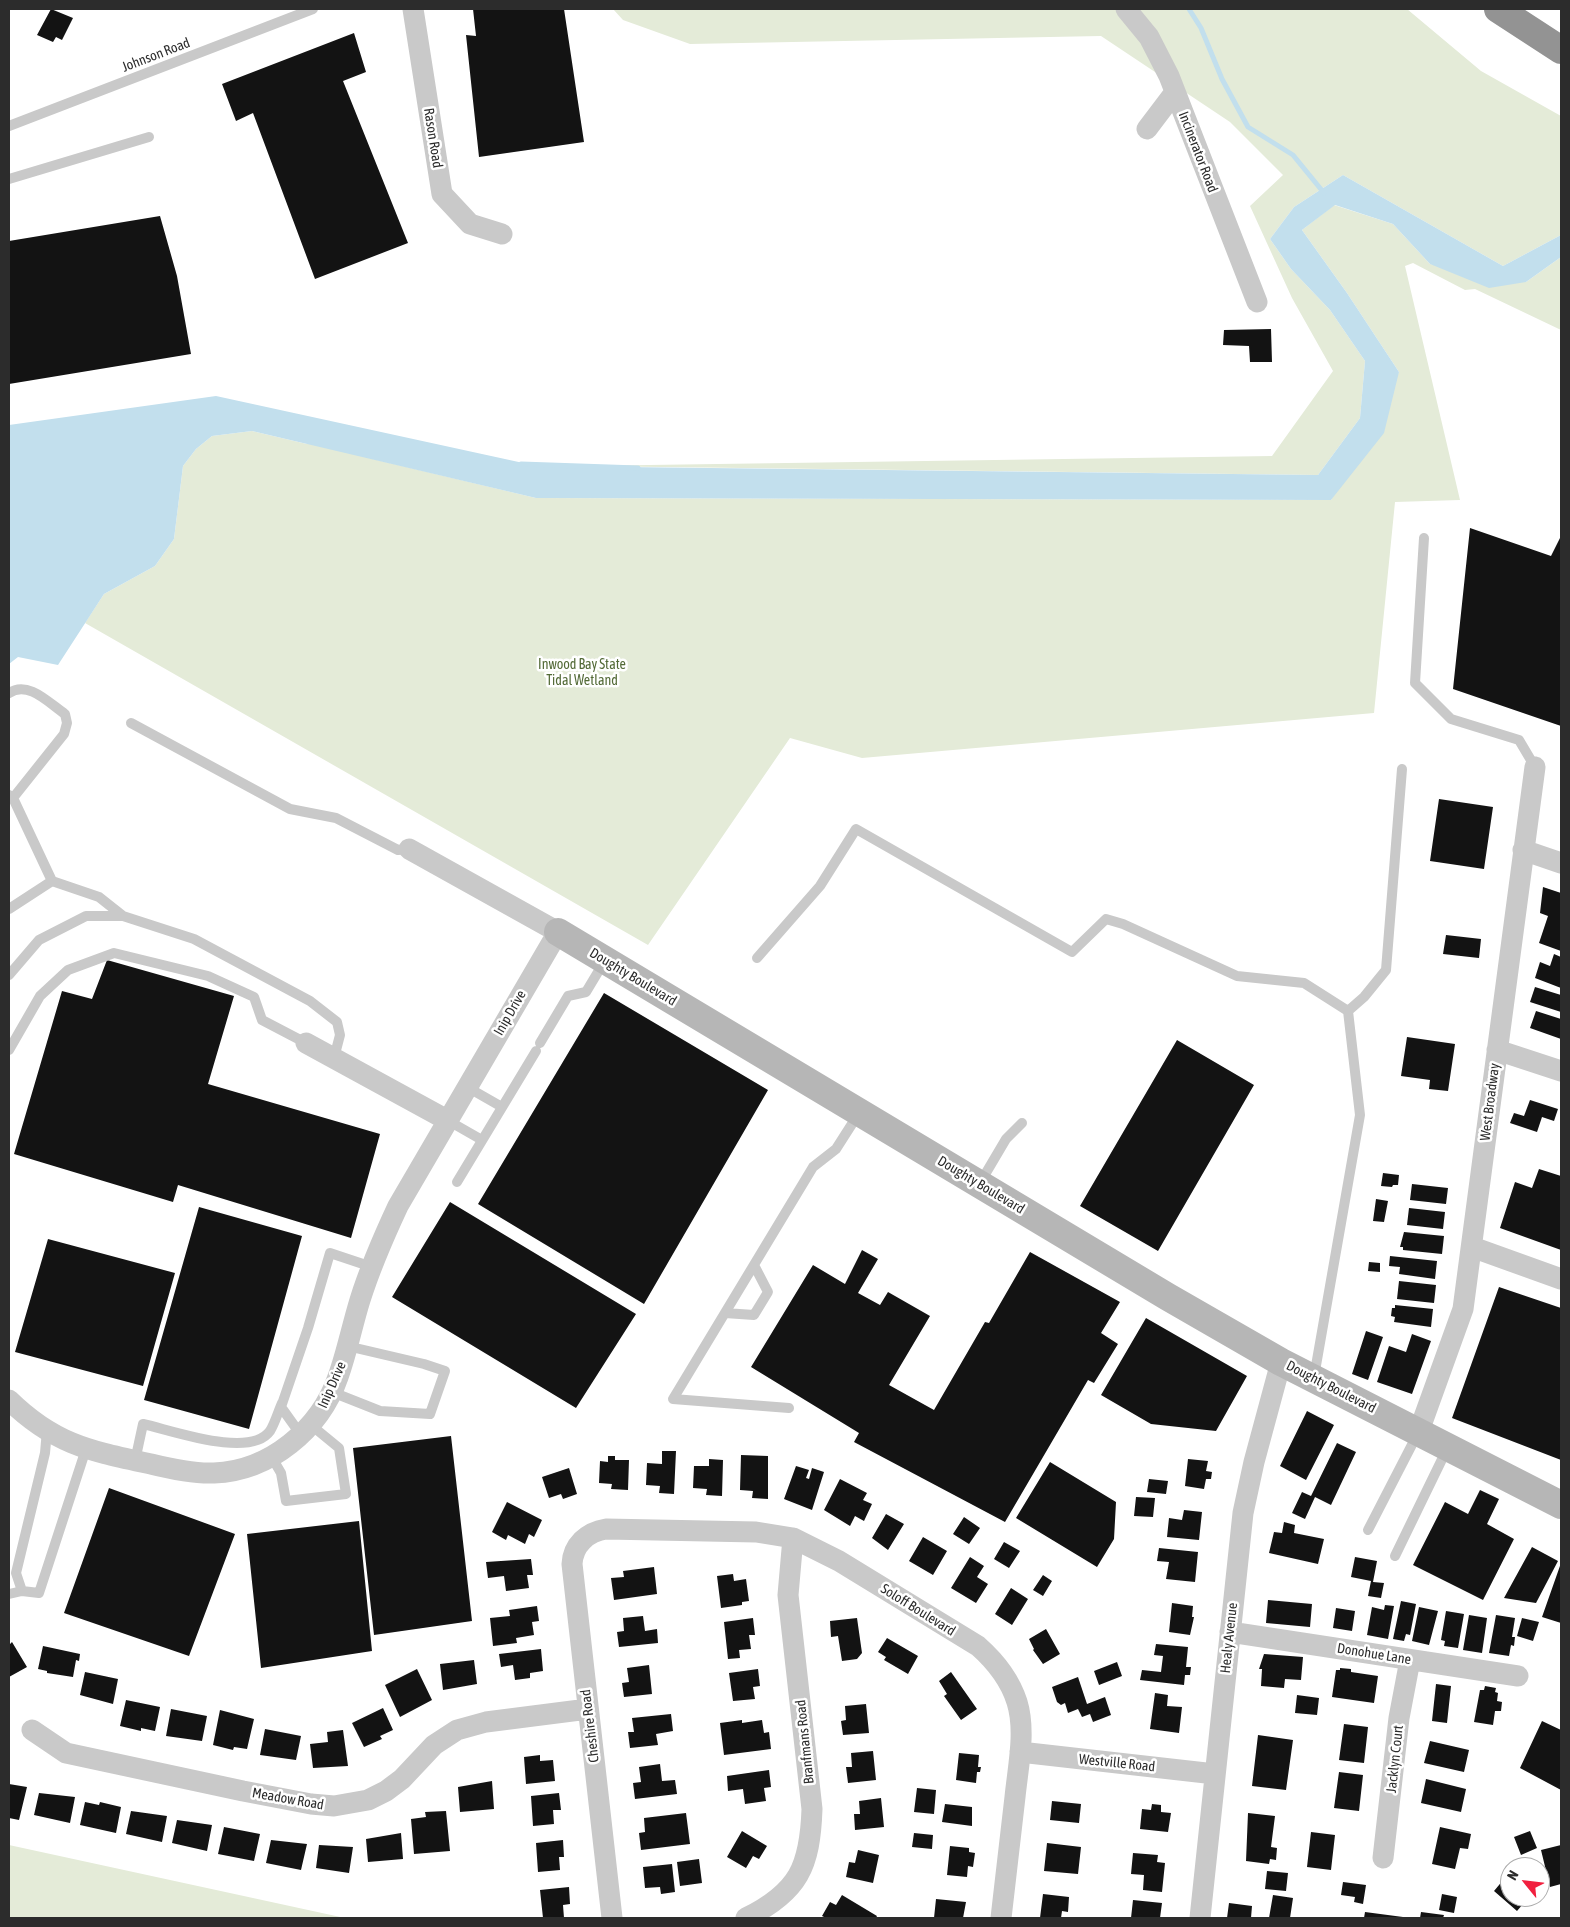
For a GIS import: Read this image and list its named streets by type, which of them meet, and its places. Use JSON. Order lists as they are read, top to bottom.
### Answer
{
  "streets": {
    "main road": ["Doughty Boulevard"],
    "street": [
      "Rason Road",
      "Incinerator Road",
      "Inip Drive",
      "West Broadway",
      "Soloff Boulevard",
      "Healy Avenue",
      "Donohue Lane",
      "Cheshire Road",
      "Branfmans Road",
      "Jacklyn Court",
      "Westville Road",
      "Meadow Road"
    ],
    "lane": ["Johnson Road"]
  },
  "crossings": [
    ["Doughty Boulevard", "Inip Drive"],
    ["Doughty Boulevard", "West Broadway"],
    ["Doughty Boulevard", "Healy Avenue"],
    ["Soloff Boulevard", "Cheshire Road"],
    ["Soloff Boulevard", "Branfmans Road"],
    ["Soloff Boulevard", "Westville Road"],
    ["Healy Avenue", "Donohue Lane"],
    ["Healy Avenue", "Westville Road"],
    ["Donohue Lane", "Jacklyn Court"],
    ["Cheshire Road", "Meadow Road"]
  ],
  "parks": ["Inwood Bay State Tidal Wetland"],
  "north": "top left"
}
